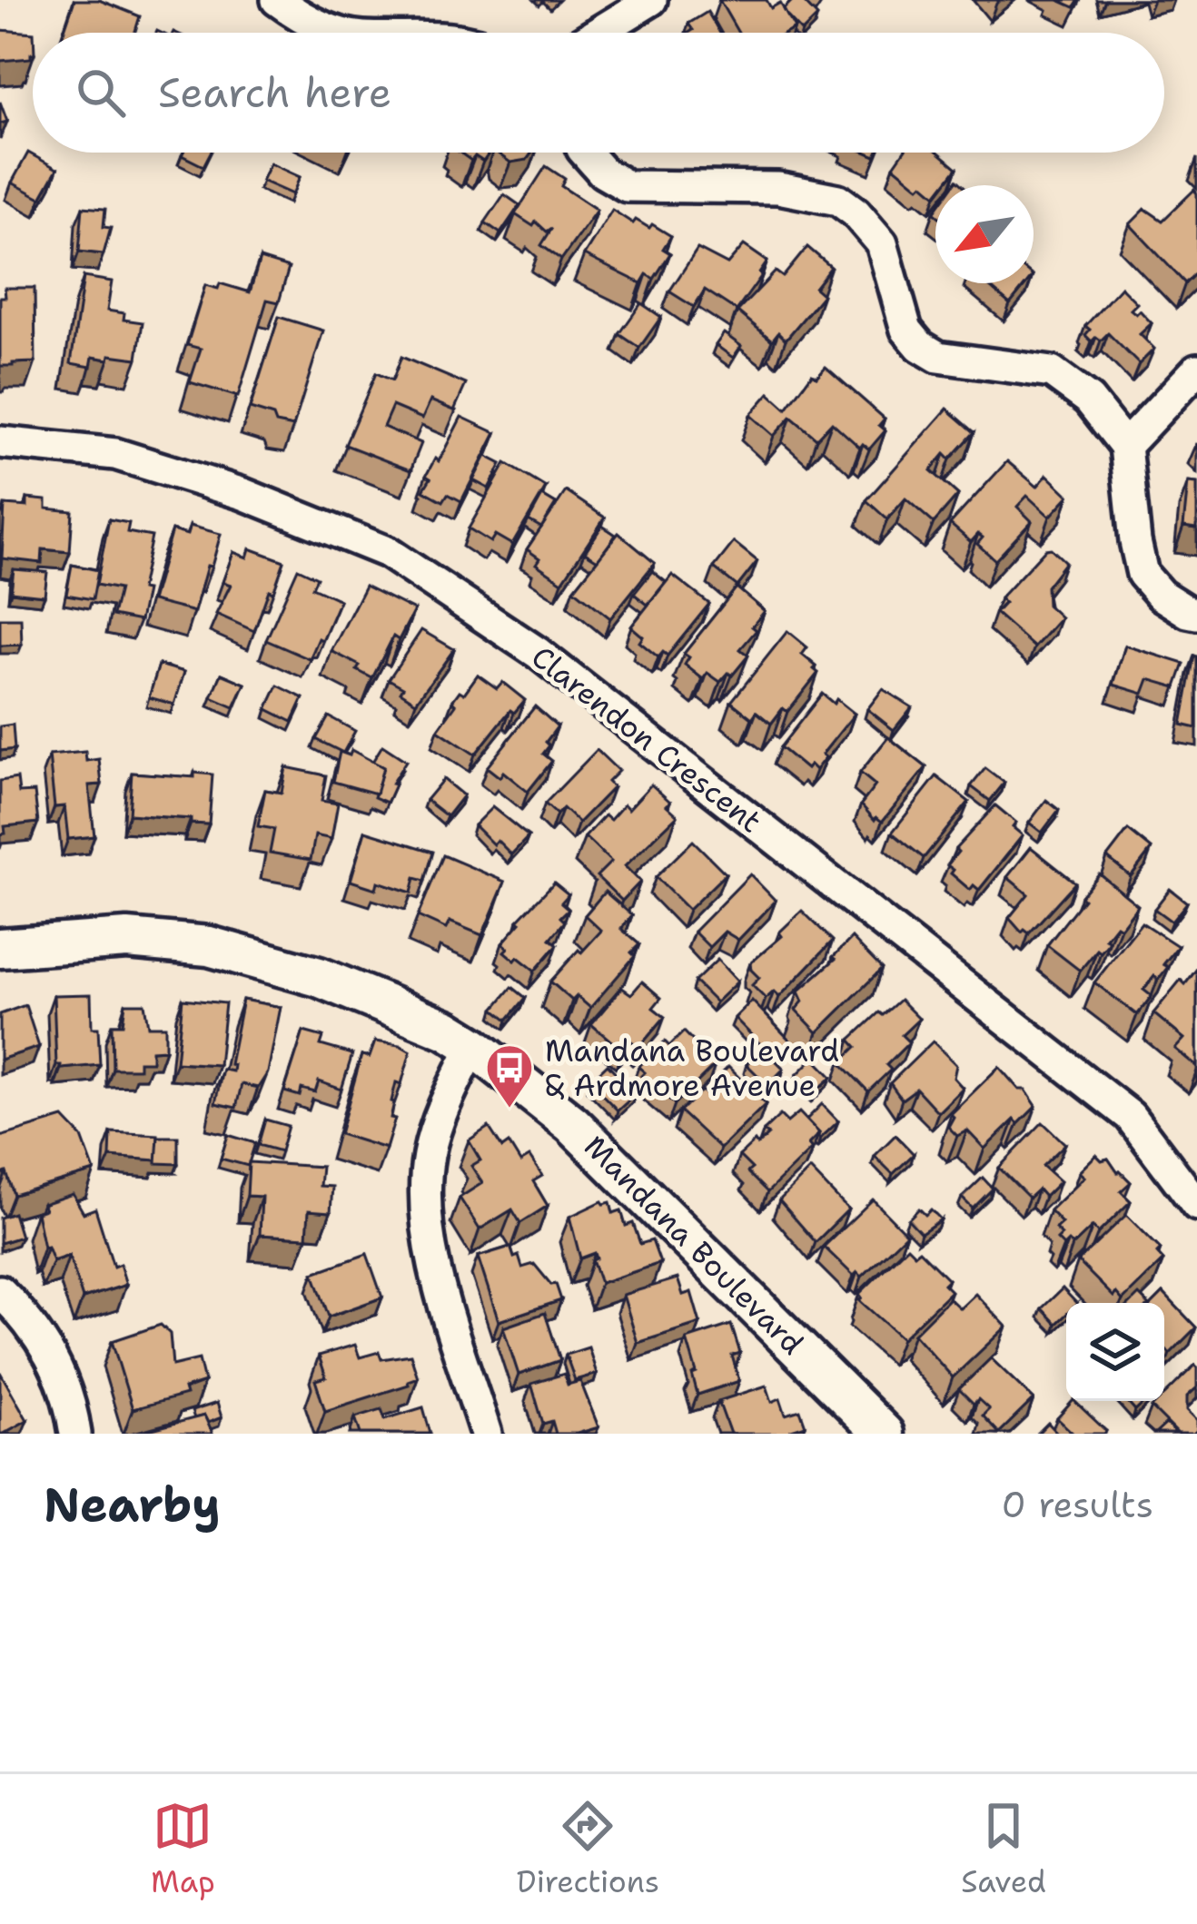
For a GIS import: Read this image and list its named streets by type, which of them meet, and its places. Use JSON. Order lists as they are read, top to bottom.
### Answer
{
  "streets": {
    "street": ["Clarendon Crescent", "Mandana Boulevard"]
  },
  "places": {
    "bus stop": ["Mandana Boulevard & Ardmore Avenue"]
  },
  "north": "bottom left",
  "page": {
    "search": "Search here",
    "heading": ["Nearby", "0 results"],
    "nav": ["Map", "Directions", "Saved"]
  }
}
